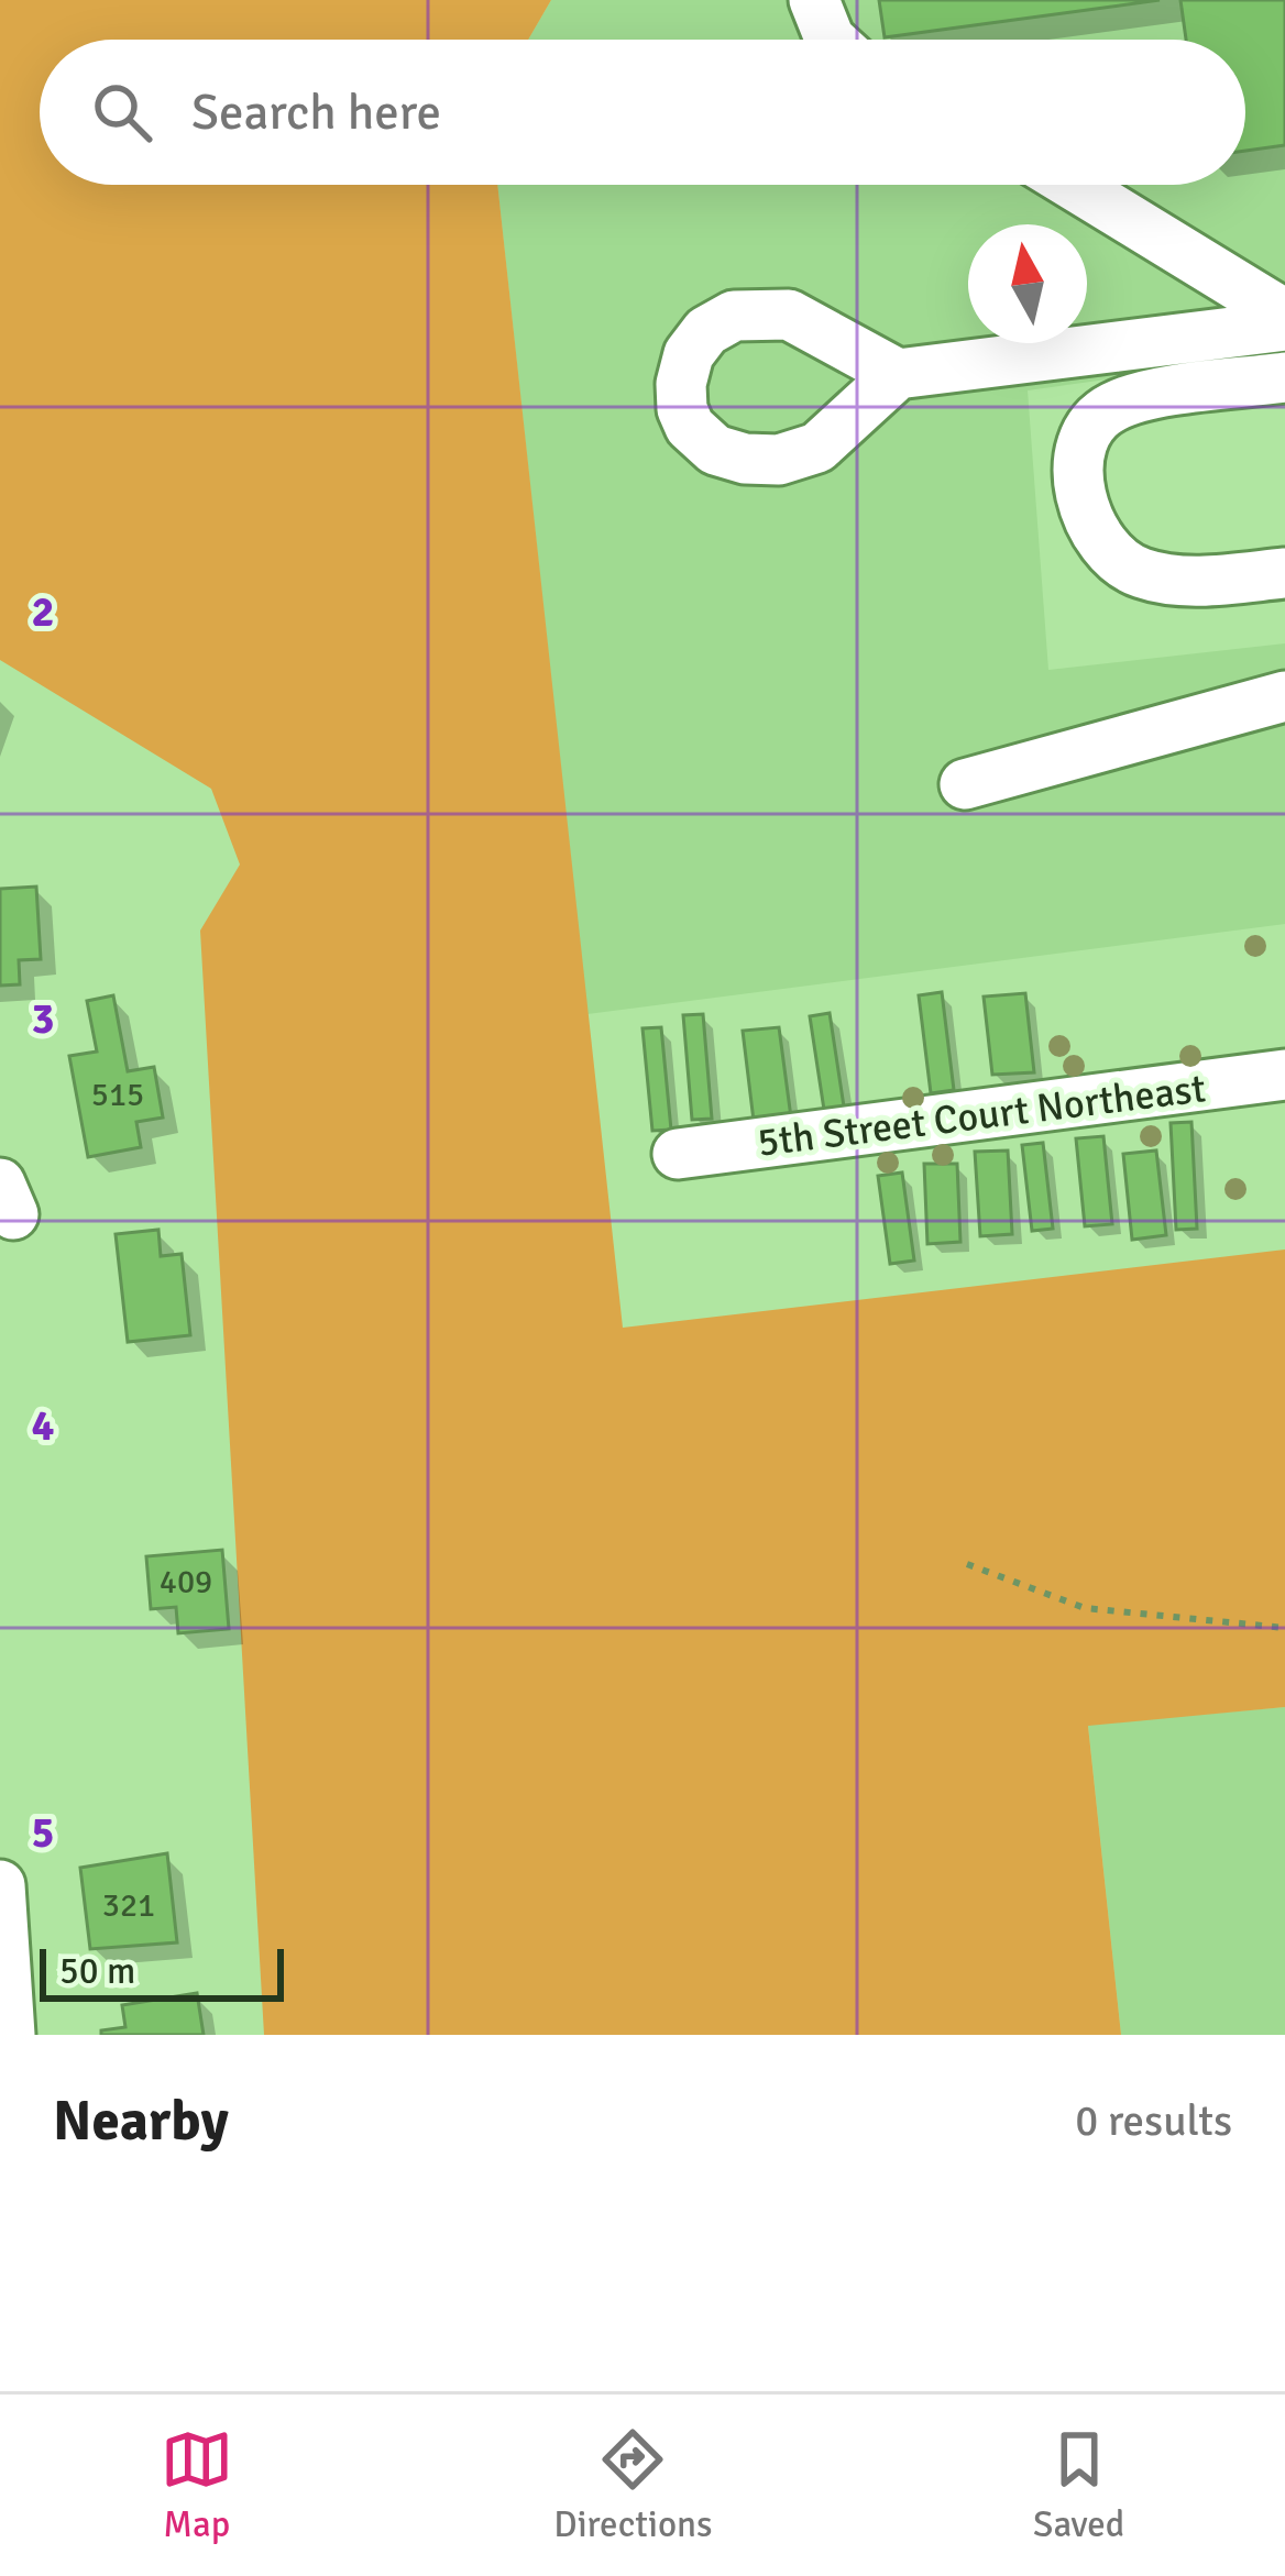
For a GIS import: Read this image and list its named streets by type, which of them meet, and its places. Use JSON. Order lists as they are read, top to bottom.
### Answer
{
  "streets": {
    "street": ["5th Street Court Northeast"]
  },
  "house_numbers": ["515", "409", "321"],
  "scale_bar": "50 m",
  "north": "top",
  "page": {
    "search": "Search here",
    "scale": "50 m",
    "heading": ["Nearby", "0 results"],
    "nav": ["Map", "Directions", "Saved"]
  },
  "grid": {
    "rows": [
      "2",
      "3",
      "4",
      "5"
    ]
  }
}
